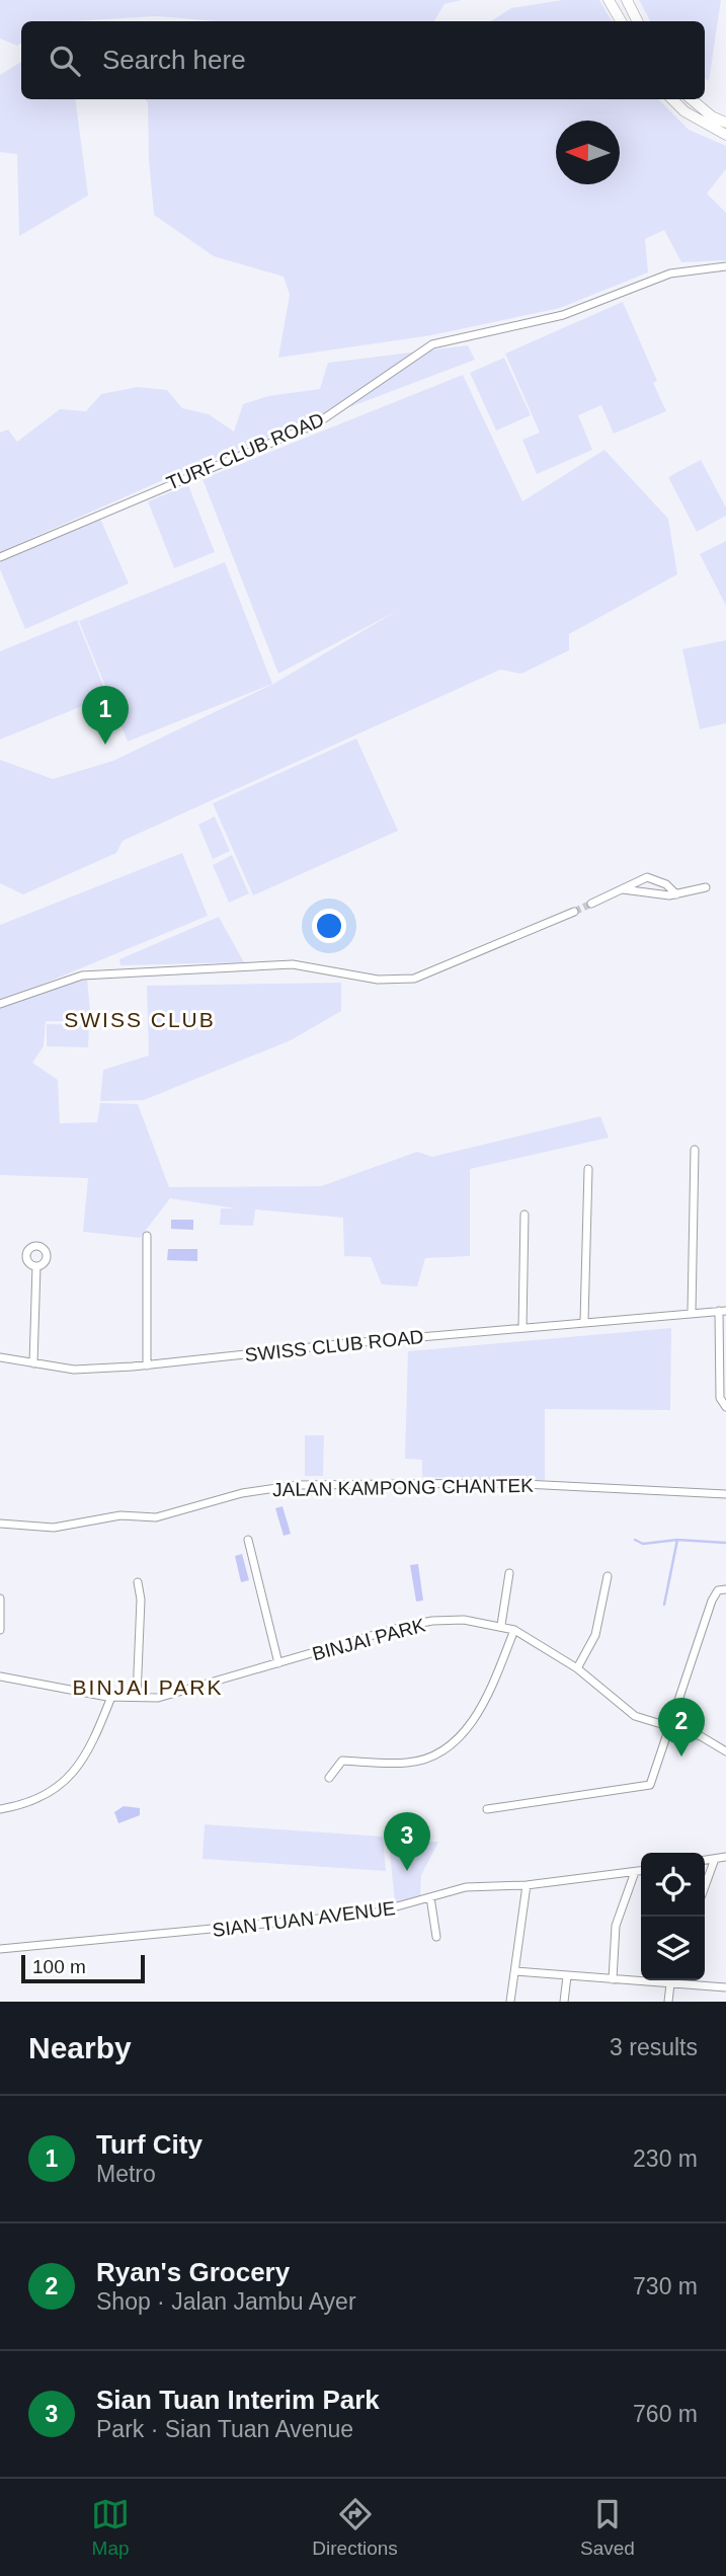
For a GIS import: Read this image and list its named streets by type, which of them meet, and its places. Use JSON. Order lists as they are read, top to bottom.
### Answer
{
  "streets": {
    "street": [
      "TURF CLUB ROAD",
      "SWISS CLUB ROAD",
      "JALAN KAMPONG CHANTEK",
      "BINJAI PARK",
      "SIAN TUAN AVENUE"
    ]
  },
  "districts": ["SWISS CLUB", "BINJAI PARK"],
  "scale_bar": "100 m",
  "north": "left",
  "page": {
    "search": "Search here",
    "pins": ["1", "2", "3"],
    "scale": "100 m",
    "heading": ["Nearby", "3 results"],
    "list": [
      {
        "mark": "1",
        "name": "Turf City",
        "note": "Metro",
        "value": "230 m"
      },
      {
        "mark": "2",
        "name": "Ryan's Grocery",
        "note": "Shop · Jalan Jambu Ayer",
        "value": "730 m"
      },
      {
        "mark": "3",
        "name": "Sian Tuan Interim Park",
        "note": "Park · Sian Tuan Avenue",
        "value": "760 m"
      }
    ],
    "nav": ["Map", "Directions", "Saved"]
  }
}
